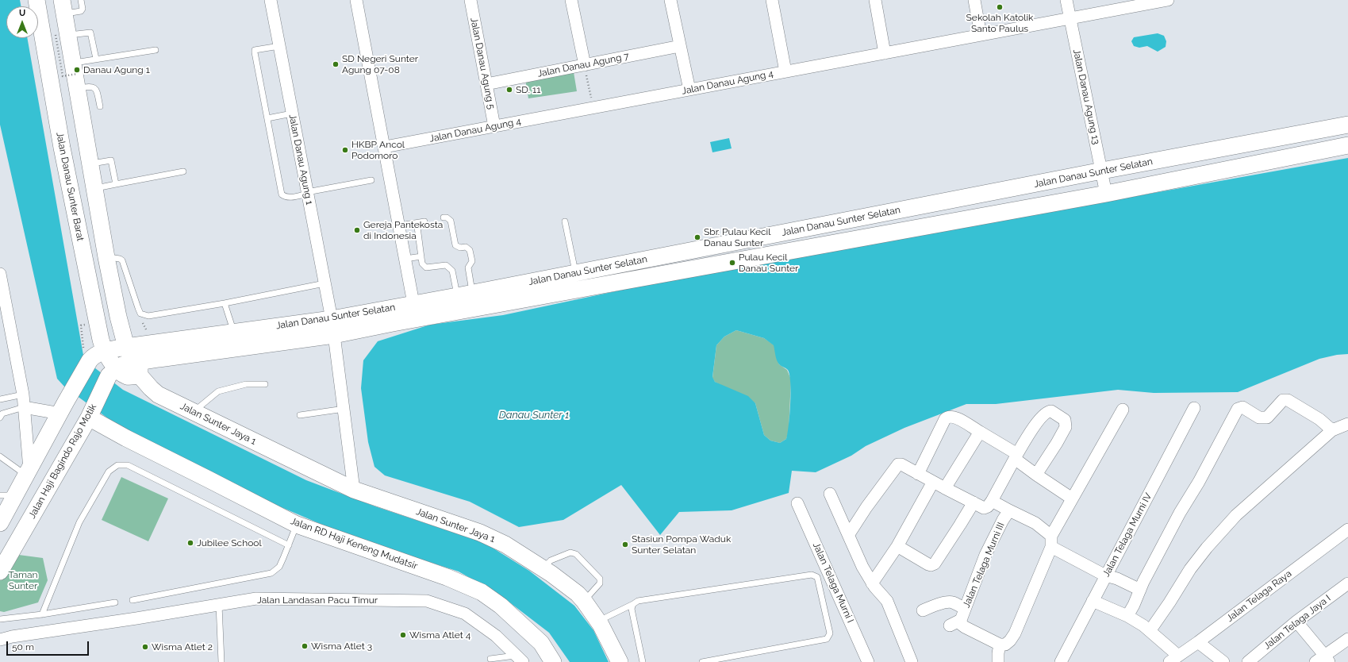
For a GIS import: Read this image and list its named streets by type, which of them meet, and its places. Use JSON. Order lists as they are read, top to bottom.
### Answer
{
  "streets": {
    "street": [
      "Jalan Danau Agung 5",
      "Jalan Danau Agung 7",
      "Jalan Danau Agung 4",
      "Jalan Danau Agung 13",
      "Jalan Danau Agung 1",
      "Jalan Danau Sunter Selatan",
      "Jalan Danau Sunter Barat",
      "Jalan Sunter Jaya 1",
      "Jalan Haji Bagindo Rajo Motik",
      "Jalan Telaga Murni IV",
      "Jalan RD Haji Keneng Mudatsir",
      "Jalan Telaga Murni III",
      "Jalan Telaga Murni I",
      "Jalan Telaga Raya",
      "Jalan Landasan Pacu Timur",
      "Jalan Telaga Jaya I"
    ]
  },
  "crossings": [
    ["Jalan Danau Agung 5", "Jalan Danau Agung 7"],
    ["Jalan Danau Agung 5", "Jalan Danau Agung 4"],
    ["Jalan Danau Agung 4", "Jalan Danau Agung 13"],
    ["Jalan Danau Agung 13", "Jalan Danau Sunter Selatan"],
    ["Jalan Danau Agung 1", "Jalan Danau Sunter Selatan"],
    ["Jalan Danau Sunter Selatan", "Jalan Sunter Jaya 1"],
    ["Jalan Danau Sunter Barat", "Jalan Haji Bagindo Rajo Motik"],
    ["Jalan Haji Bagindo Rajo Motik", "Jalan RD Haji Keneng Mudatsir"]
  ],
  "water": ["Danau Sunter 1"],
  "parks": ["Taman Sunter"],
  "places": [
    "Sekolah Katolik Santo Paulus",
    "SD Negeri Sunter Agung 07-08",
    "Danau Agung 1",
    "SD. 11",
    "HKBP Ancol Podomoro",
    "Gereja Pantekosta di Indonesia",
    "Sbr. Pulau Kecil Danau Sunter",
    "Pulau Kecil Danau Sunter",
    "Jubilee School",
    "Stasiun Pompa Waduk Sunter Selatan",
    "Wisma Atlet 4",
    "Wisma Atlet 3",
    "Wisma Atlet 2"
  ],
  "scale_bar": "50 m",
  "north": "top"
}
